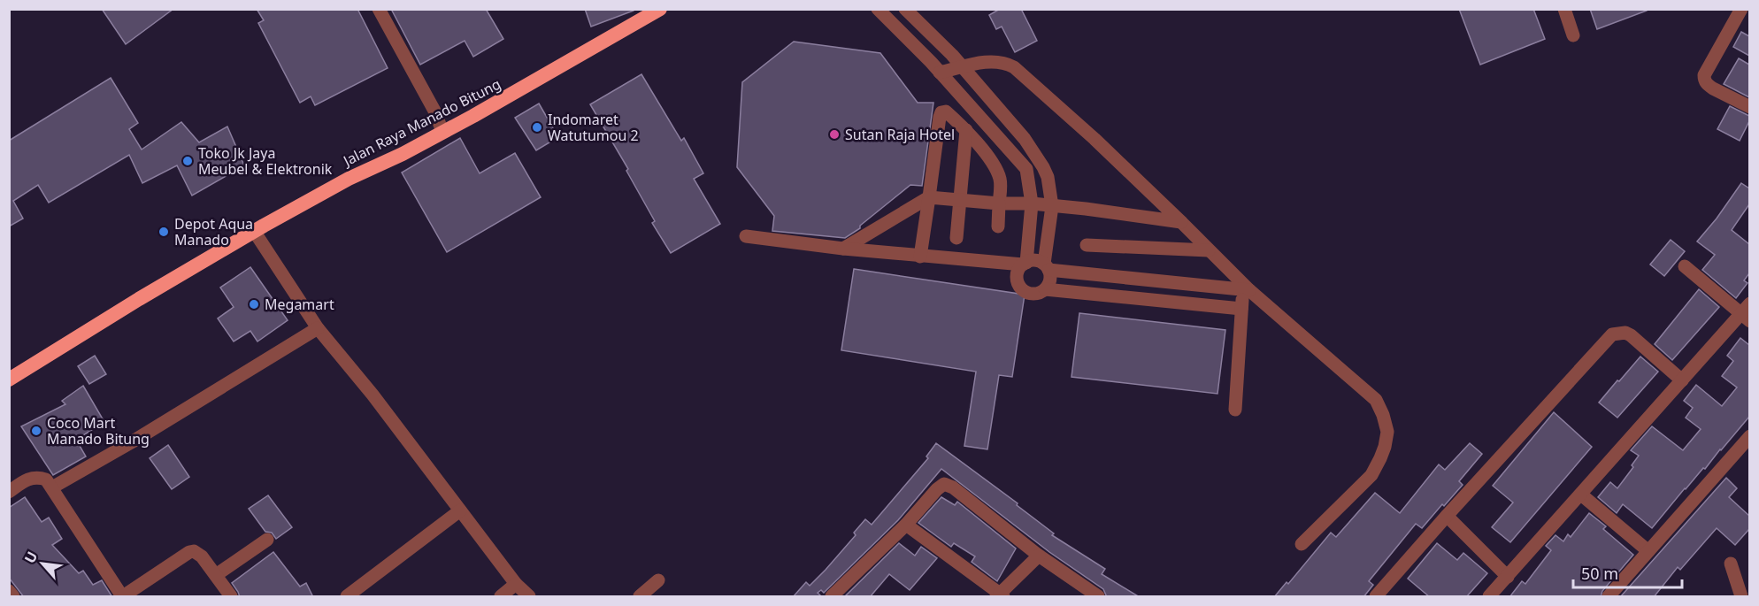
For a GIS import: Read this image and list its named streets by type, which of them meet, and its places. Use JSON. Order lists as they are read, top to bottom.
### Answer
{
  "streets": {
    "highway": ["Jalan Raya Manado Bitung"]
  },
  "places": [
    "Indomaret Watutumou 2",
    "Sutan Raja Hotel",
    "Toko Jk Jaya Meubel & Elektronik",
    "Depot Aqua Manado",
    "Megamart",
    "Coco Mart Manado Bitung"
  ],
  "scale_bar": "50 m",
  "north": "top left"
}
